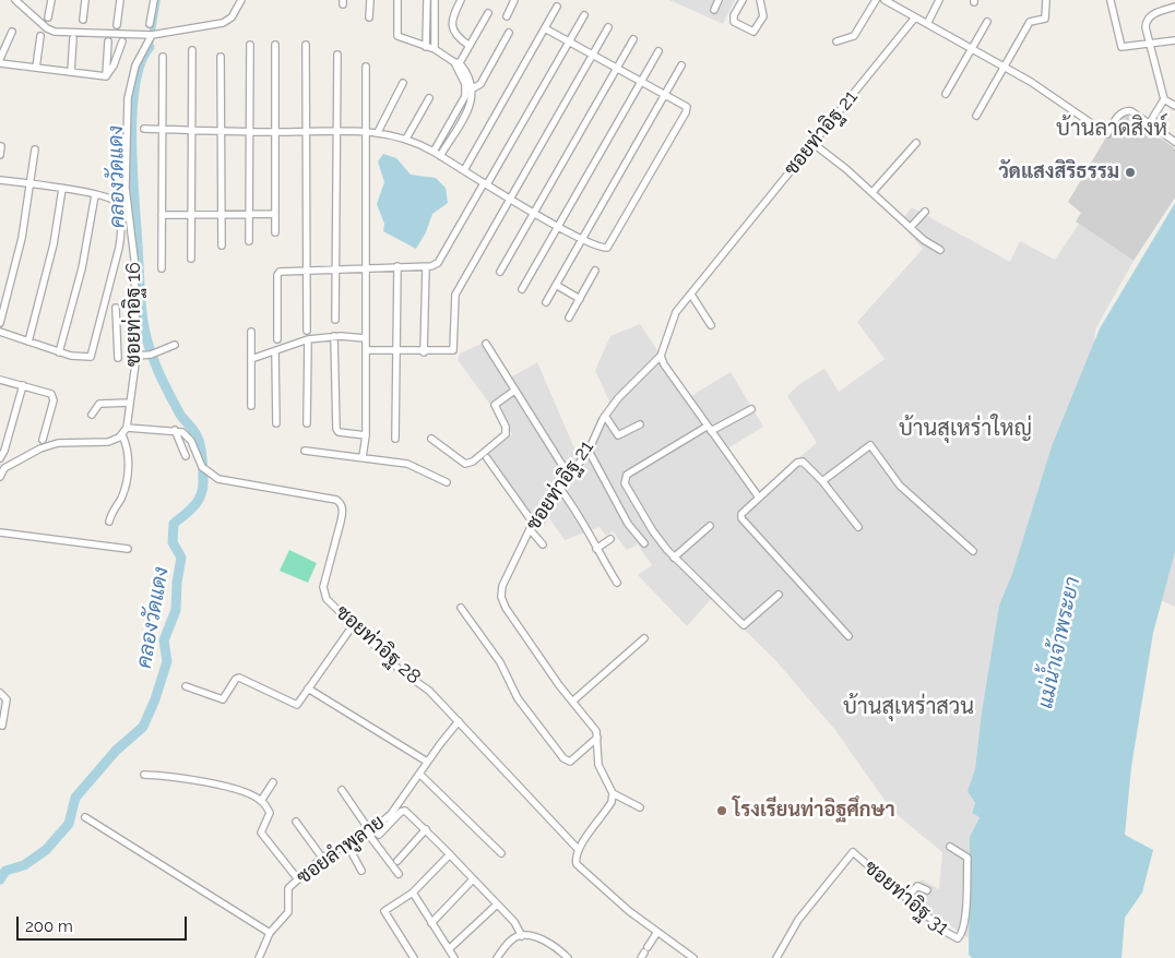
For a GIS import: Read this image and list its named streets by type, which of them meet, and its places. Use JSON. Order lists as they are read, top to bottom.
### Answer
{
  "streets": {
    "street": [
      "ซอยท่าอิฐ 21",
      "ซอยท่าอิฐ 16",
      "ซอยท่าอิฐ 28",
      "ซอยลำพูลาย",
      "ซอยท่าอิฐ 31"
    ]
  },
  "crossings": [
    ["ซอยท่าอิฐ 28", "ซอยลำพูลาย"]
  ],
  "districts": ["บ้านลาดสิงห์", "บ้านสุเหร่าใหญ่", "บ้านสุเหร่าสวน"],
  "water": ["คลองวัดแดง", "แม่น้ำเจ้าพระยา"],
  "places": ["วัดแสงสิริธรรม", "โรงเรียนท่าอิฐศึกษา"],
  "scale_bar": "200 m"
}
